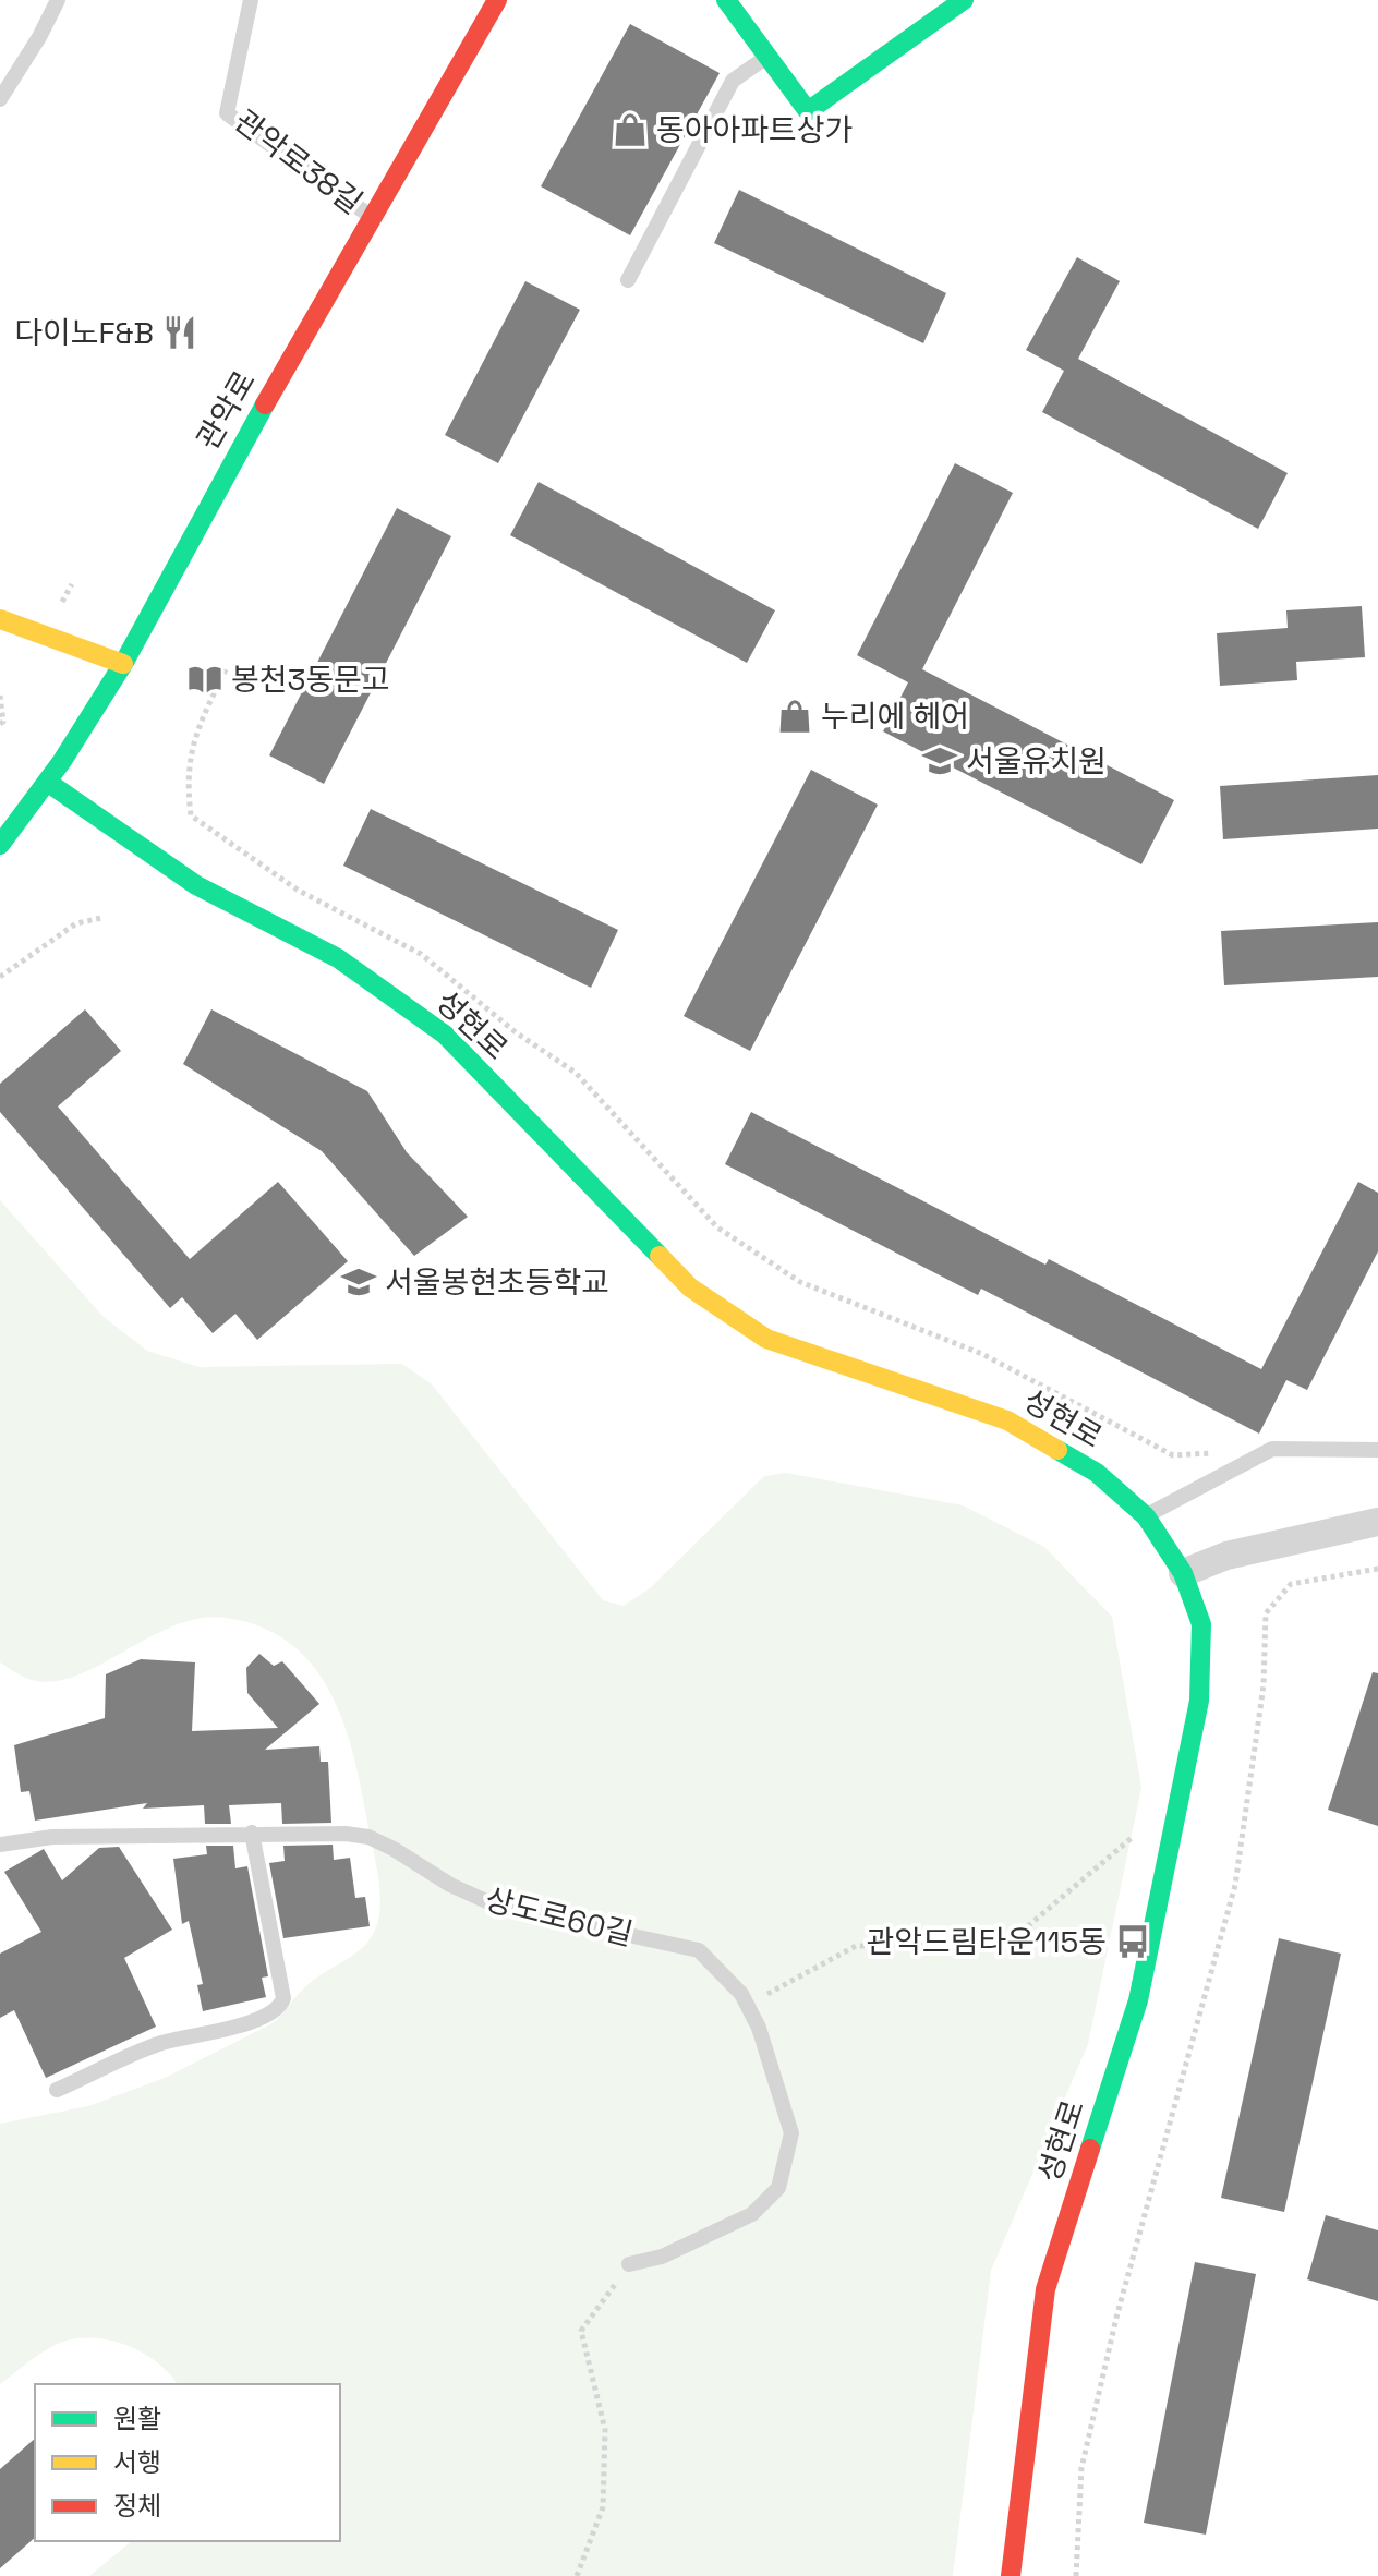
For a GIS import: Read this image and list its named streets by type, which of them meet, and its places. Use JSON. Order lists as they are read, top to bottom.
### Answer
{
  "streets": {
    "street": ["관악로", "성현로"],
    "lane": ["관악로38길", "상도로60길"]
  },
  "crossings": [
    ["관악로38길", "관악로"],
    ["관악로", "성현로"]
  ],
  "places": {
    "shop": ["동아아파트상가", "누리에 헤어"],
    "restaurant": ["다이노F&B"],
    "library": ["봉천3동문고"],
    "school or university": ["서울유치원", "서울봉현초등학교"],
    "bus stop": ["관악드림타운115동"]
  },
  "legend": ["원활", "서행", "정체"]
}
